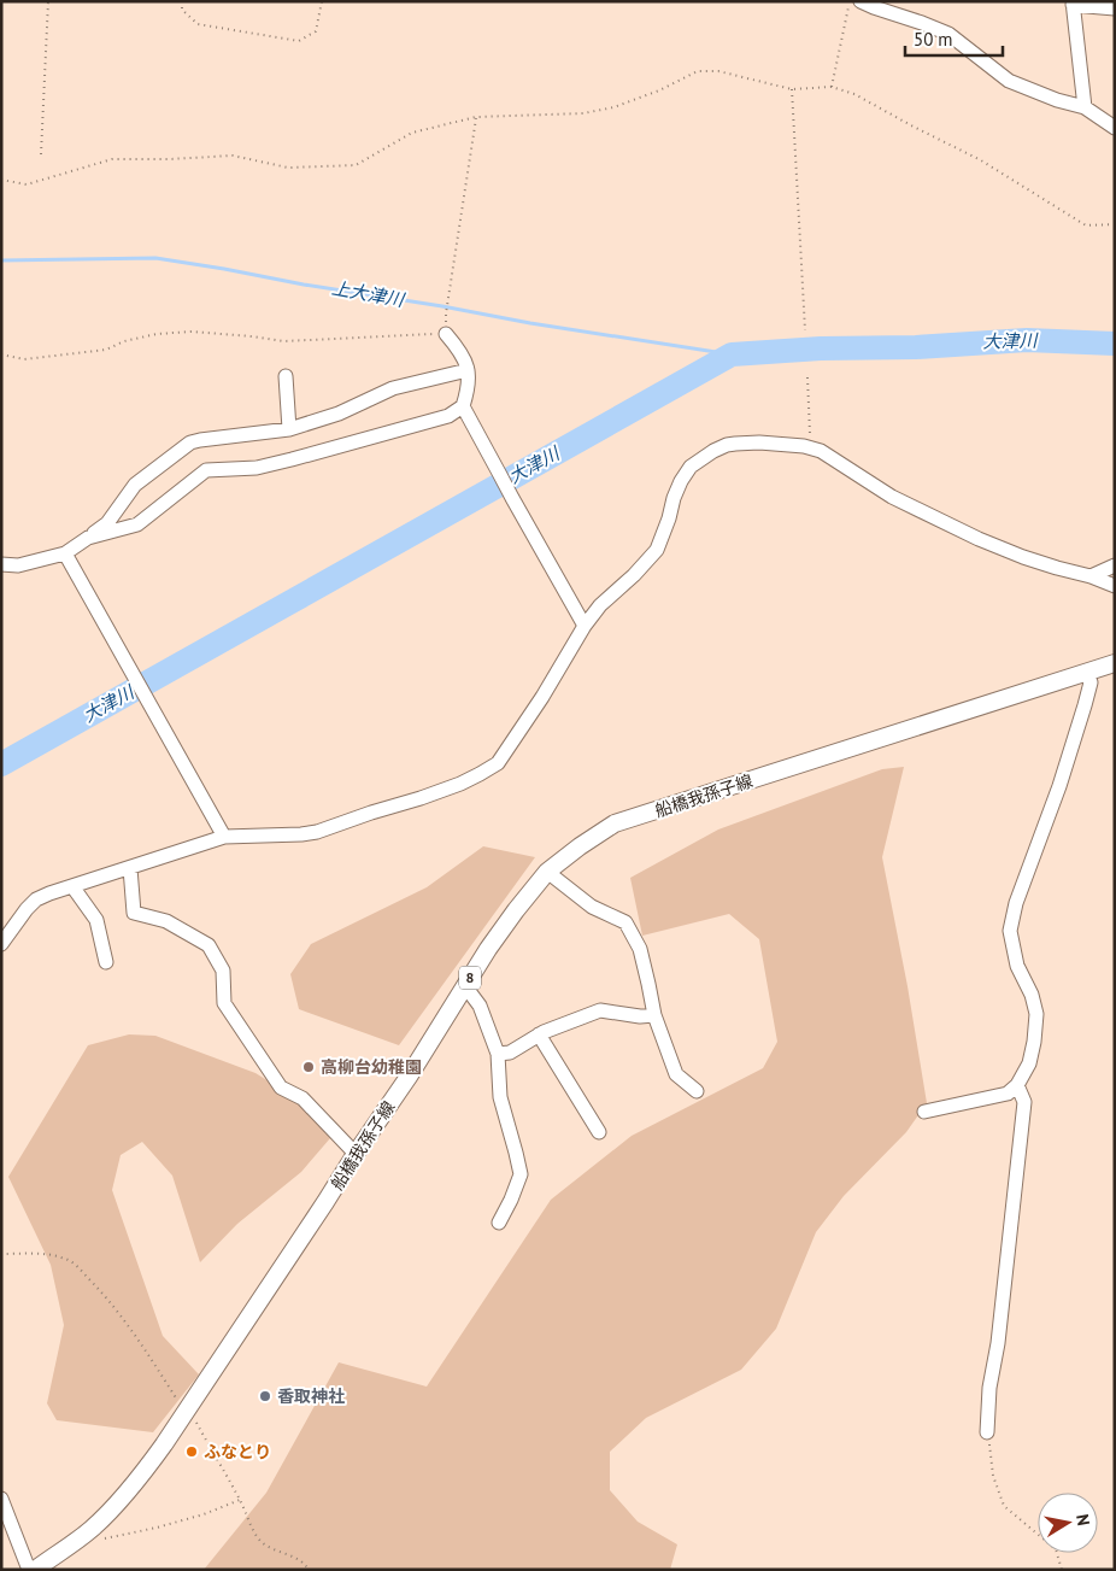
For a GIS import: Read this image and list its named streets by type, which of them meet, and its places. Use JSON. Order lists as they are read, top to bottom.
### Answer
{
  "streets": {
    "main road": ["船橋我孫子線", "8"]
  },
  "water": ["上大津川", "大津川"],
  "places": ["高柳台幼稚園", "香取神社", "ふなとり"],
  "scale_bar": "50 m",
  "north": "right"
}
